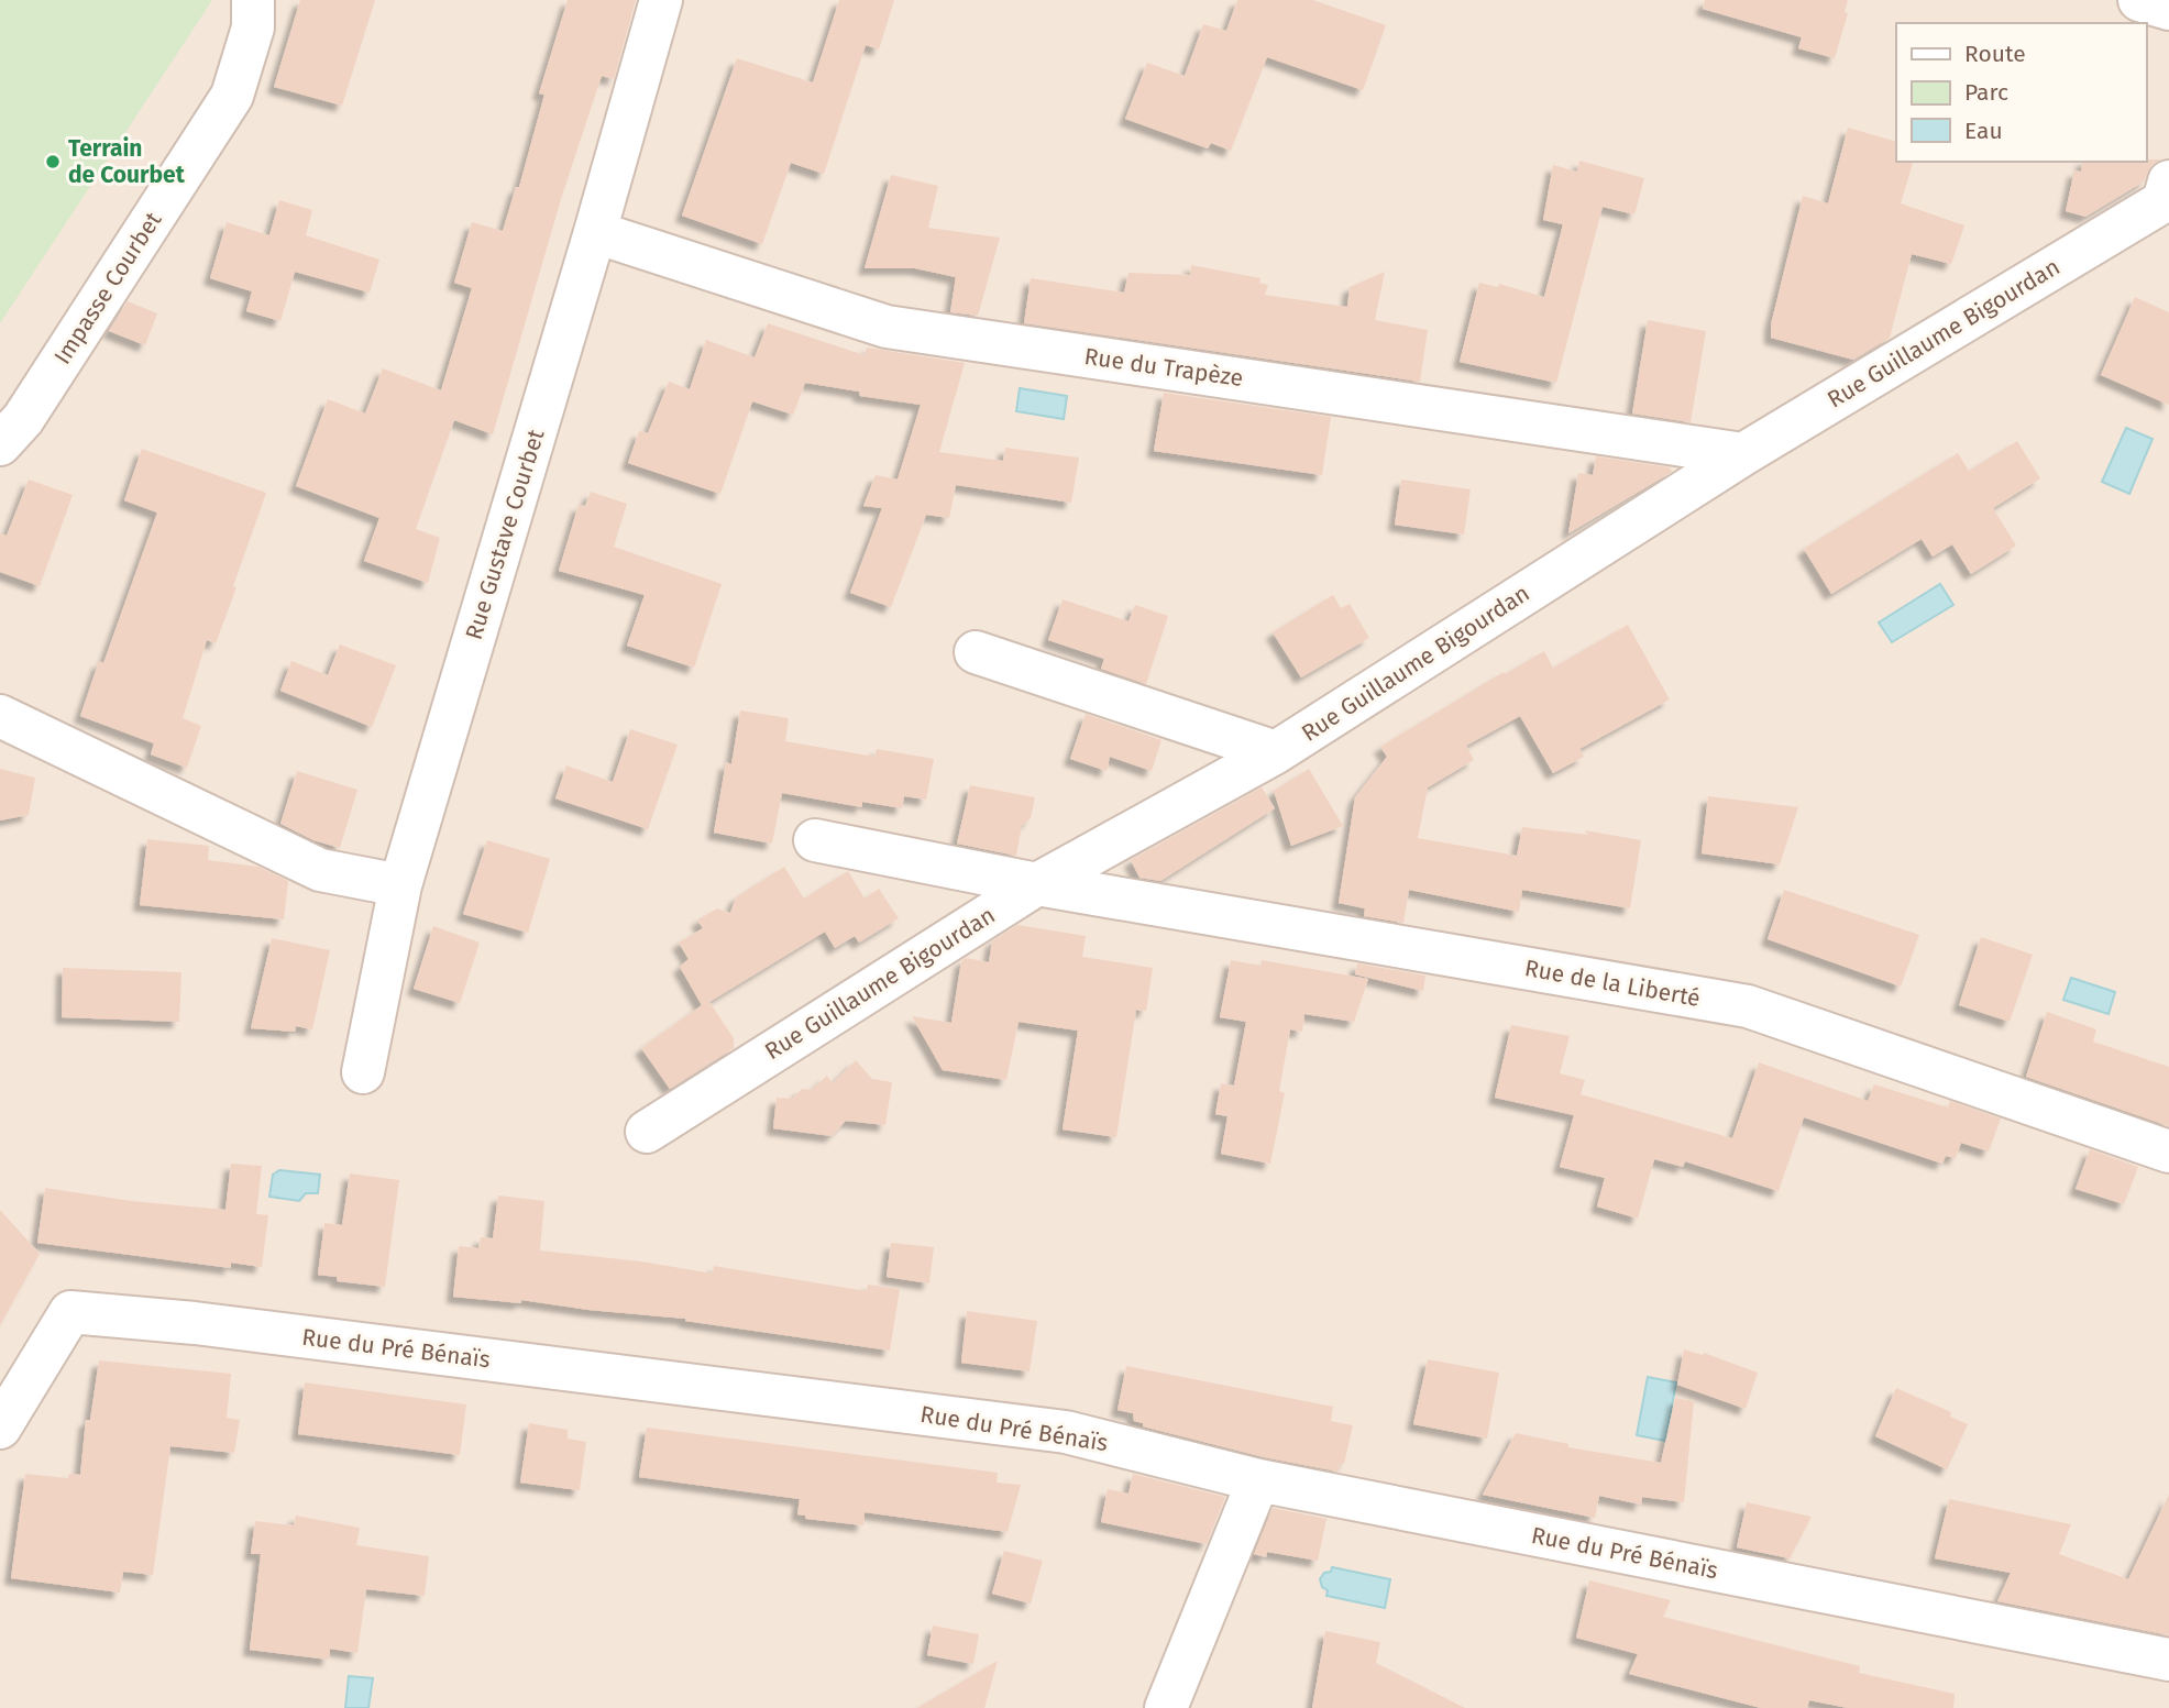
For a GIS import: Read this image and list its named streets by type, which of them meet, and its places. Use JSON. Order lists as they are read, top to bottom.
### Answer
{
  "streets": {
    "street": [
      "Impasse Courbet",
      "Rue Guillaume Bigourdan",
      "Rue du Trapèze",
      "Rue Gustave Courbet",
      "Rue de la Liberté",
      "Rue du Pré Bénaïs"
    ]
  },
  "crossings": [
    ["Rue Guillaume Bigourdan", "Rue du Trapèze"],
    ["Rue Guillaume Bigourdan", "Rue de la Liberté"],
    ["Rue du Trapèze", "Rue Gustave Courbet"]
  ],
  "places": ["Terrain de Courbet"],
  "legend": ["Route", "Parc", "Eau"]
}
